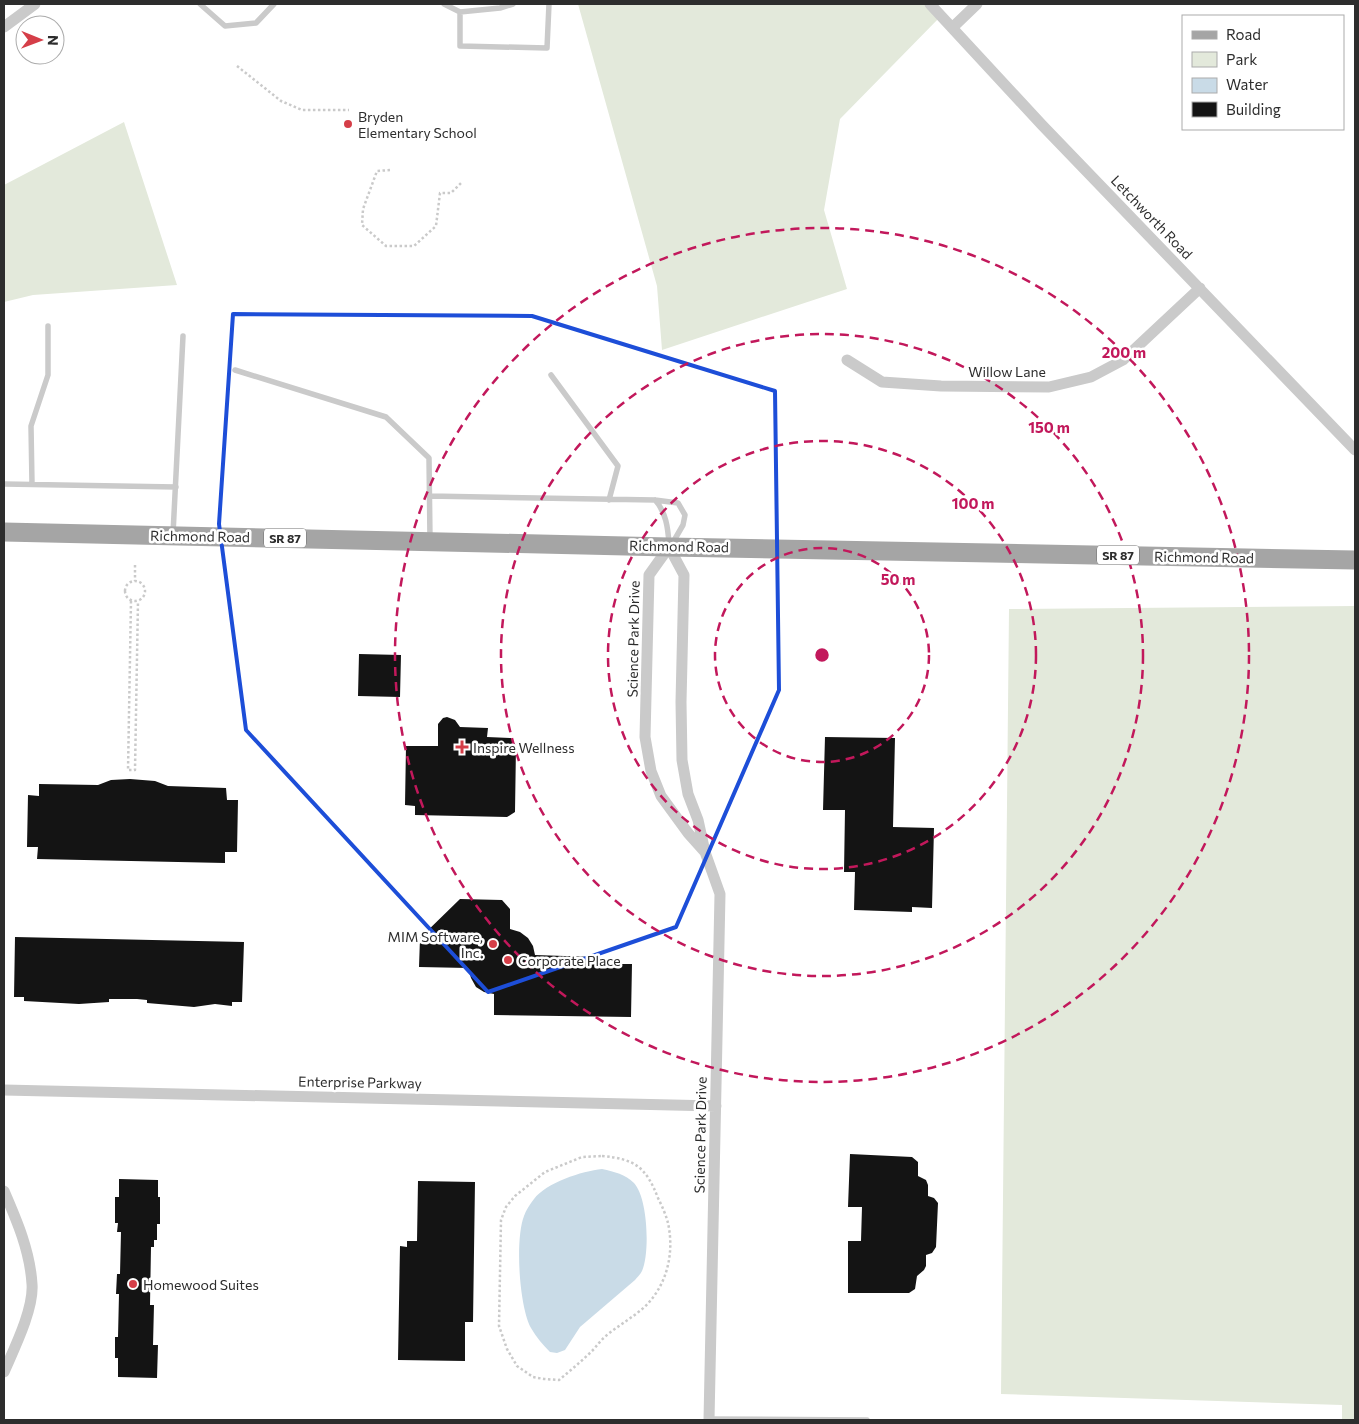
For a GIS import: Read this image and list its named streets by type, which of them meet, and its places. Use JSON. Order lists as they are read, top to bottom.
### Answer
{
  "streets": {
    "main road": ["Richmond Road", "SR 87"],
    "street": [
      "Letchworth Road",
      "Willow Lane",
      "Science Park Drive",
      "Enterprise Parkway"
    ]
  },
  "crossings": [
    ["Letchworth Road", "Willow Lane"],
    ["Richmond Road", "Science Park Drive"],
    ["Science Park Drive", "Enterprise Parkway"]
  ],
  "places": {
    "other": [
      "Bryden Elementary School",
      "MIM Software, Inc.",
      "Corporate Place",
      "Homewood Suites"
    ],
    "health": ["Inspire Wellness"]
  },
  "legend": [
    "Road",
    "Park",
    "Water",
    "Building"
  ],
  "north": "right",
  "rings": [
    "200 m",
    "150 m",
    "100 m",
    "50 m"
  ]
}
